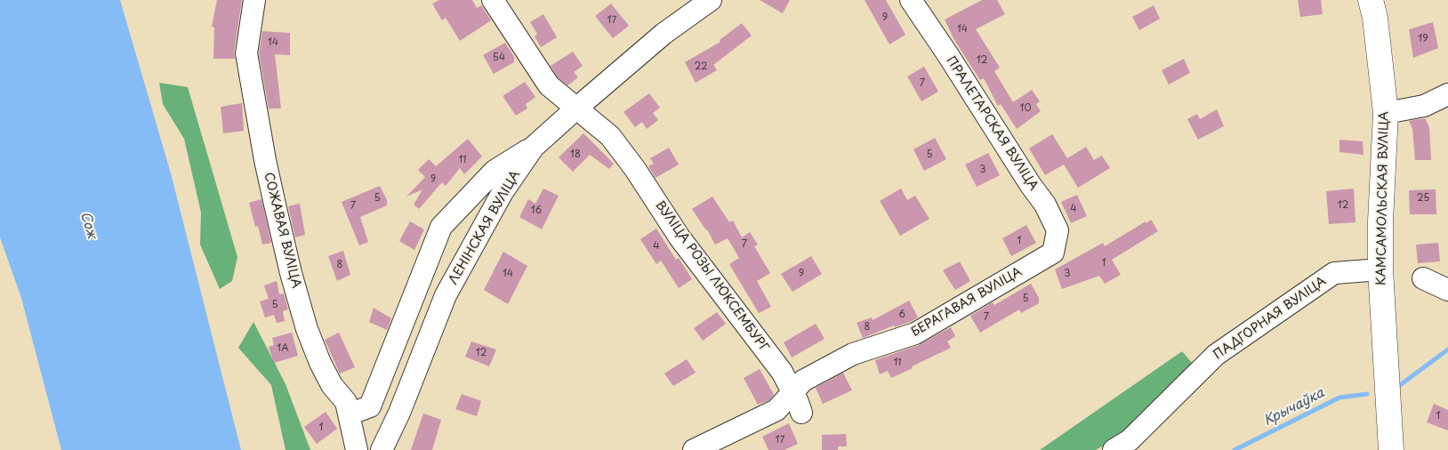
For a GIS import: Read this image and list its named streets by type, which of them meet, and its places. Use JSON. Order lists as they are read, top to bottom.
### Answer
{
  "streets": {
    "main road": ["КАМСАМОЛЬСКАЯ ВУЛІЦА"],
    "street": [
      "ПРАЛЕТАРСКАЯ ВУЛІЦА",
      "ЛЕНІНСКАЯ ВУЛІЦА",
      "СОЖАВАЯ ВУЛІЦА",
      "ВУЛІЦА РОЗЫ ЛЮКСЕМБУРГ",
      "БЕРАГАВАЯ ВУЛІЦА",
      "ПАДГОРНАЯ ВУЛІЦА"
    ]
  },
  "crossings": [
    ["ПРАЛЕТАРСКАЯ ВУЛІЦА", "БЕРАГАВАЯ ВУЛІЦА"],
    ["КАМСАМОЛЬСКАЯ ВУЛІЦА", "ПАДГОРНАЯ ВУЛІЦА"],
    ["ЛЕНІНСКАЯ ВУЛІЦА", "ВУЛІЦА РОЗЫ ЛЮКСЕМБУРГ"],
    ["ВУЛІЦА РОЗЫ ЛЮКСЕМБУРГ", "БЕРАГАВАЯ ВУЛІЦА"]
  ],
  "water": ["Сож", "Крычаўка"],
  "house_numbers": [
    "9",
    "17",
    "14",
    "19",
    "14",
    "54",
    "12",
    "22",
    "7",
    "10",
    "18",
    "5",
    "11",
    "3",
    "9",
    "5",
    "25",
    "12",
    "7",
    "4",
    "16",
    "1",
    "7",
    "4",
    "1",
    "8",
    "14",
    "9",
    "3",
    "5",
    "5",
    "6",
    "7",
    "8",
    "1А",
    "12",
    "11",
    "1",
    "1",
    "17"
  ]
}
